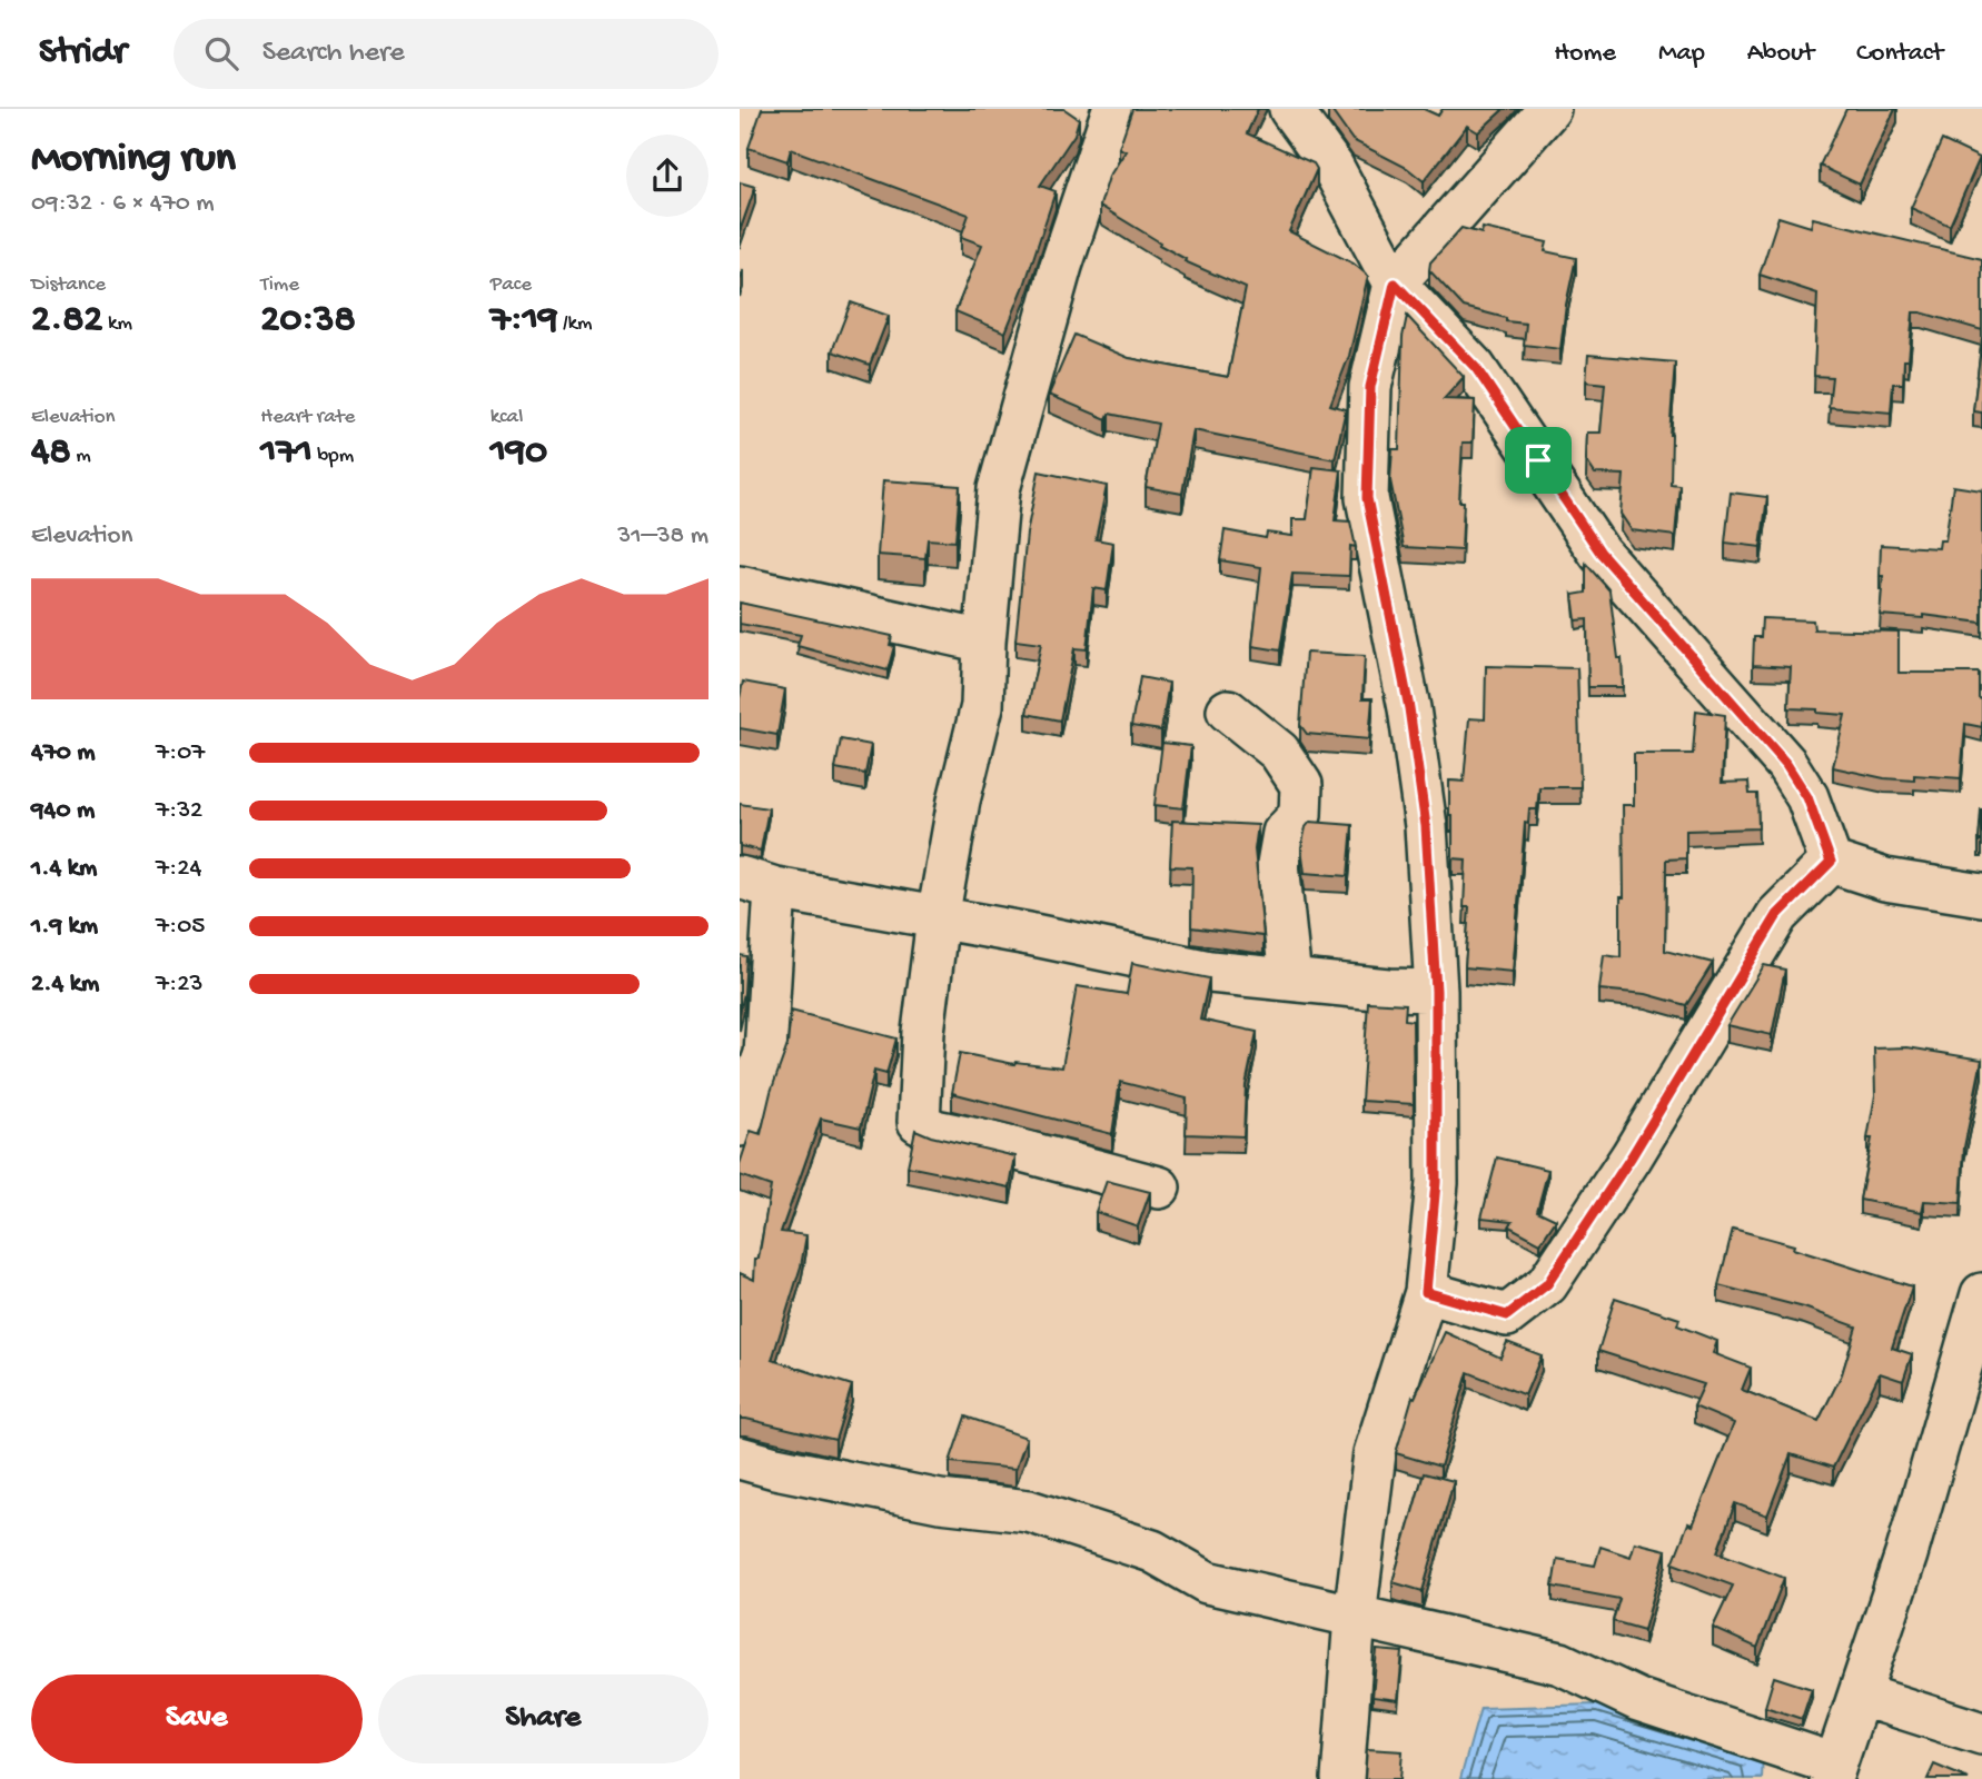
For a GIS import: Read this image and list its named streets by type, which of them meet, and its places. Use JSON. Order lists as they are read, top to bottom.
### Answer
{
  "page": {
    "header": "Stridr",
    "search": "Search here",
    "nav": [
      "Home",
      "Map",
      "About",
      "Contact"
    ],
    "heading": ["Morning run", "09:32 · 6 × 470 m"],
    "stats": [
      ["Distance", "2.82 km"],
      ["Time", "20:38"],
      ["Pace", "7:19 /km"],
      ["Elevation", "48 m"],
      ["Heart rate", "171 bpm"],
      ["kcal", "190"]
    ],
    "chart": ["Elevation", "31–38 m"],
    "list": [
      {
        "name": "470 m",
        "note": "7:07"
      },
      {
        "name": "940 m",
        "note": "7:32"
      },
      {
        "name": "1.4 km",
        "note": "7:24"
      },
      {
        "name": "1.9 km",
        "note": "7:05"
      },
      {
        "name": "2.4 km",
        "note": "7:23"
      }
    ],
    "buttons": ["Save", "Share"]
  }
}
